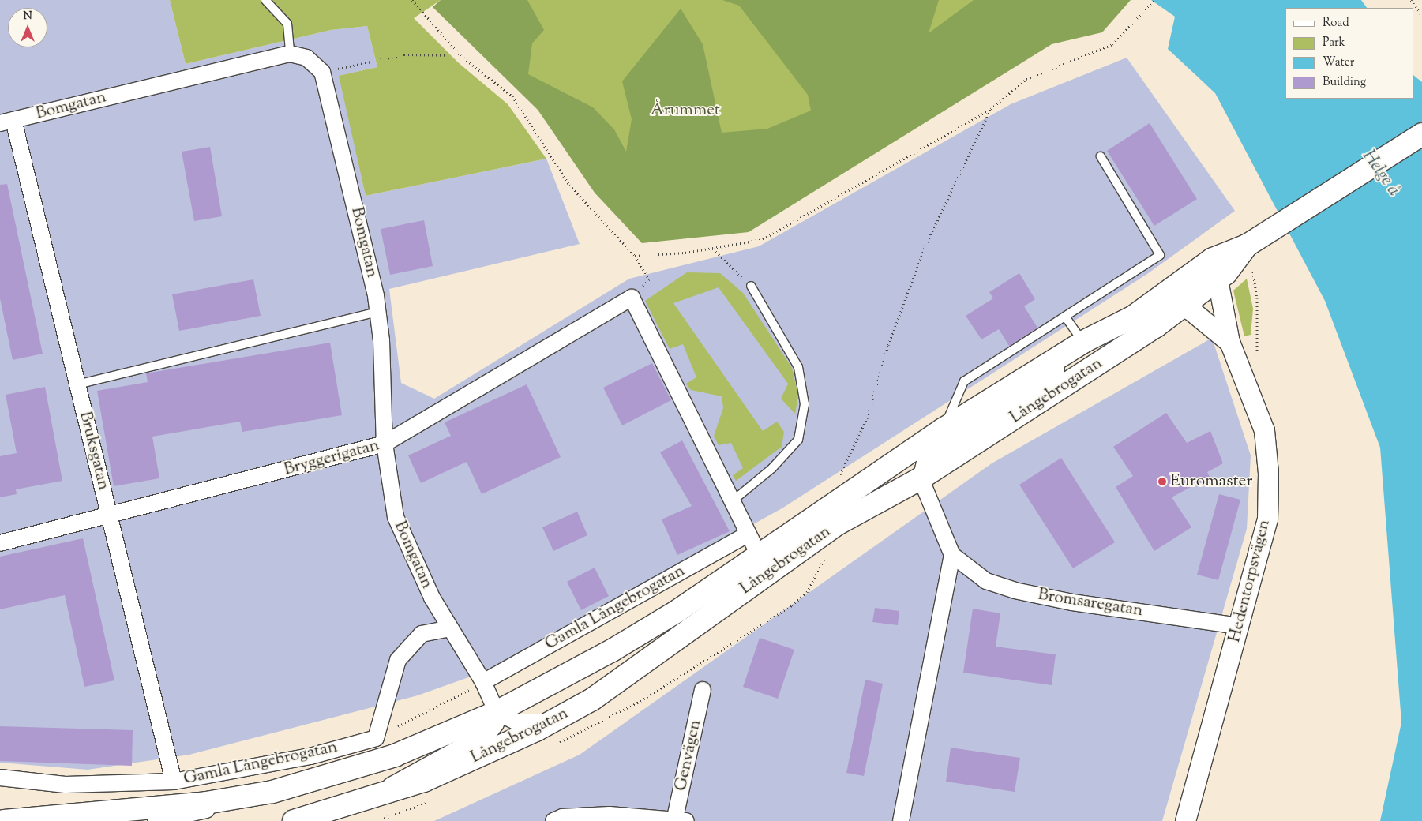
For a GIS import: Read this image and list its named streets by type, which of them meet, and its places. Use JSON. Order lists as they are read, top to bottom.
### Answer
{
  "streets": {
    "main road": ["Långebrogatan"],
    "street": [
      "Bomgatan",
      "Bruksgatan",
      "Bryggerigatan",
      "Hedentorpsvägen",
      "Bromsaregatan",
      "Gamla Långebrogatan",
      "Genvägen"
    ]
  },
  "crossings": [
    ["Bomgatan", "Långebrogatan"],
    ["Bomgatan", "Bruksgatan"],
    ["Bomgatan", "Bryggerigatan"],
    ["Bomgatan", "Gamla Långebrogatan"],
    ["Långebrogatan", "Bryggerigatan"],
    ["Långebrogatan", "Hedentorpsvägen"],
    ["Långebrogatan", "Gamla Långebrogatan"],
    ["Bruksgatan", "Bryggerigatan"],
    ["Bruksgatan", "Gamla Långebrogatan"],
    ["Hedentorpsvägen", "Bromsaregatan"]
  ],
  "water": ["Helge å"],
  "parks": ["Årummet"],
  "places": ["Euromaster"],
  "legend": [
    "Road",
    "Park",
    "Water",
    "Building"
  ],
  "north": "top"
}
